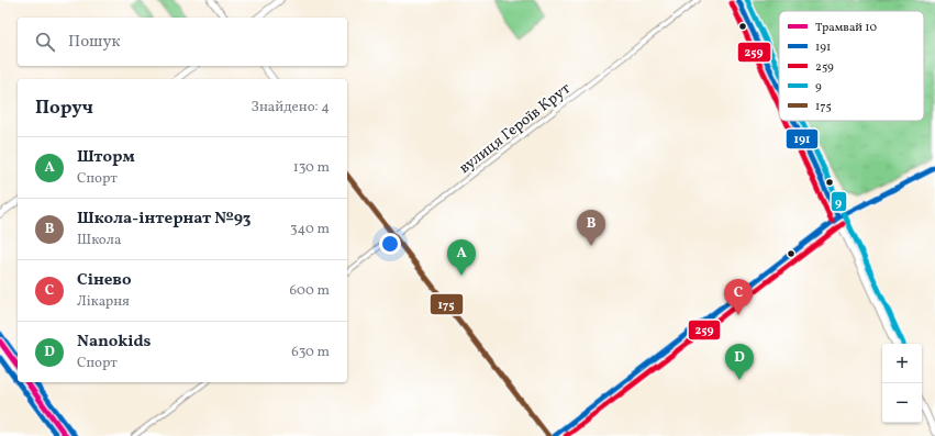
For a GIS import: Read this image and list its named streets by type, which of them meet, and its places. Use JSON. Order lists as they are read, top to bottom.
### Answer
{
  "streets": {
    "street": ["вулиця Героїв Крут"]
  },
  "lines": [
    "transit line 191",
    "transit line 9",
    "transit line 259",
    "transit line 175",
    "tram line 10"
  ],
  "legend": [
    "Трамвай 10",
    "191",
    "259",
    "9",
    "175"
  ],
  "page": {
    "search": "Пошук",
    "heading": ["Поруч", "Знайдено: 4"],
    "list": [
      {
        "mark": "A",
        "name": "Шторм",
        "note": "Спорт",
        "value": "130 m"
      },
      {
        "mark": "B",
        "name": "Школа-інтернат №93",
        "note": "Школа",
        "value": "340 m"
      },
      {
        "mark": "C",
        "name": "Сінево",
        "note": "Лікарня",
        "value": "600 m"
      },
      {
        "mark": "D",
        "name": "Nanokids",
        "note": "Спорт",
        "value": "630 m"
      }
    ],
    "pins": [
      "B",
      "A",
      "C",
      "D"
    ],
    "map_buttons": ["+", "−"]
  }
}
